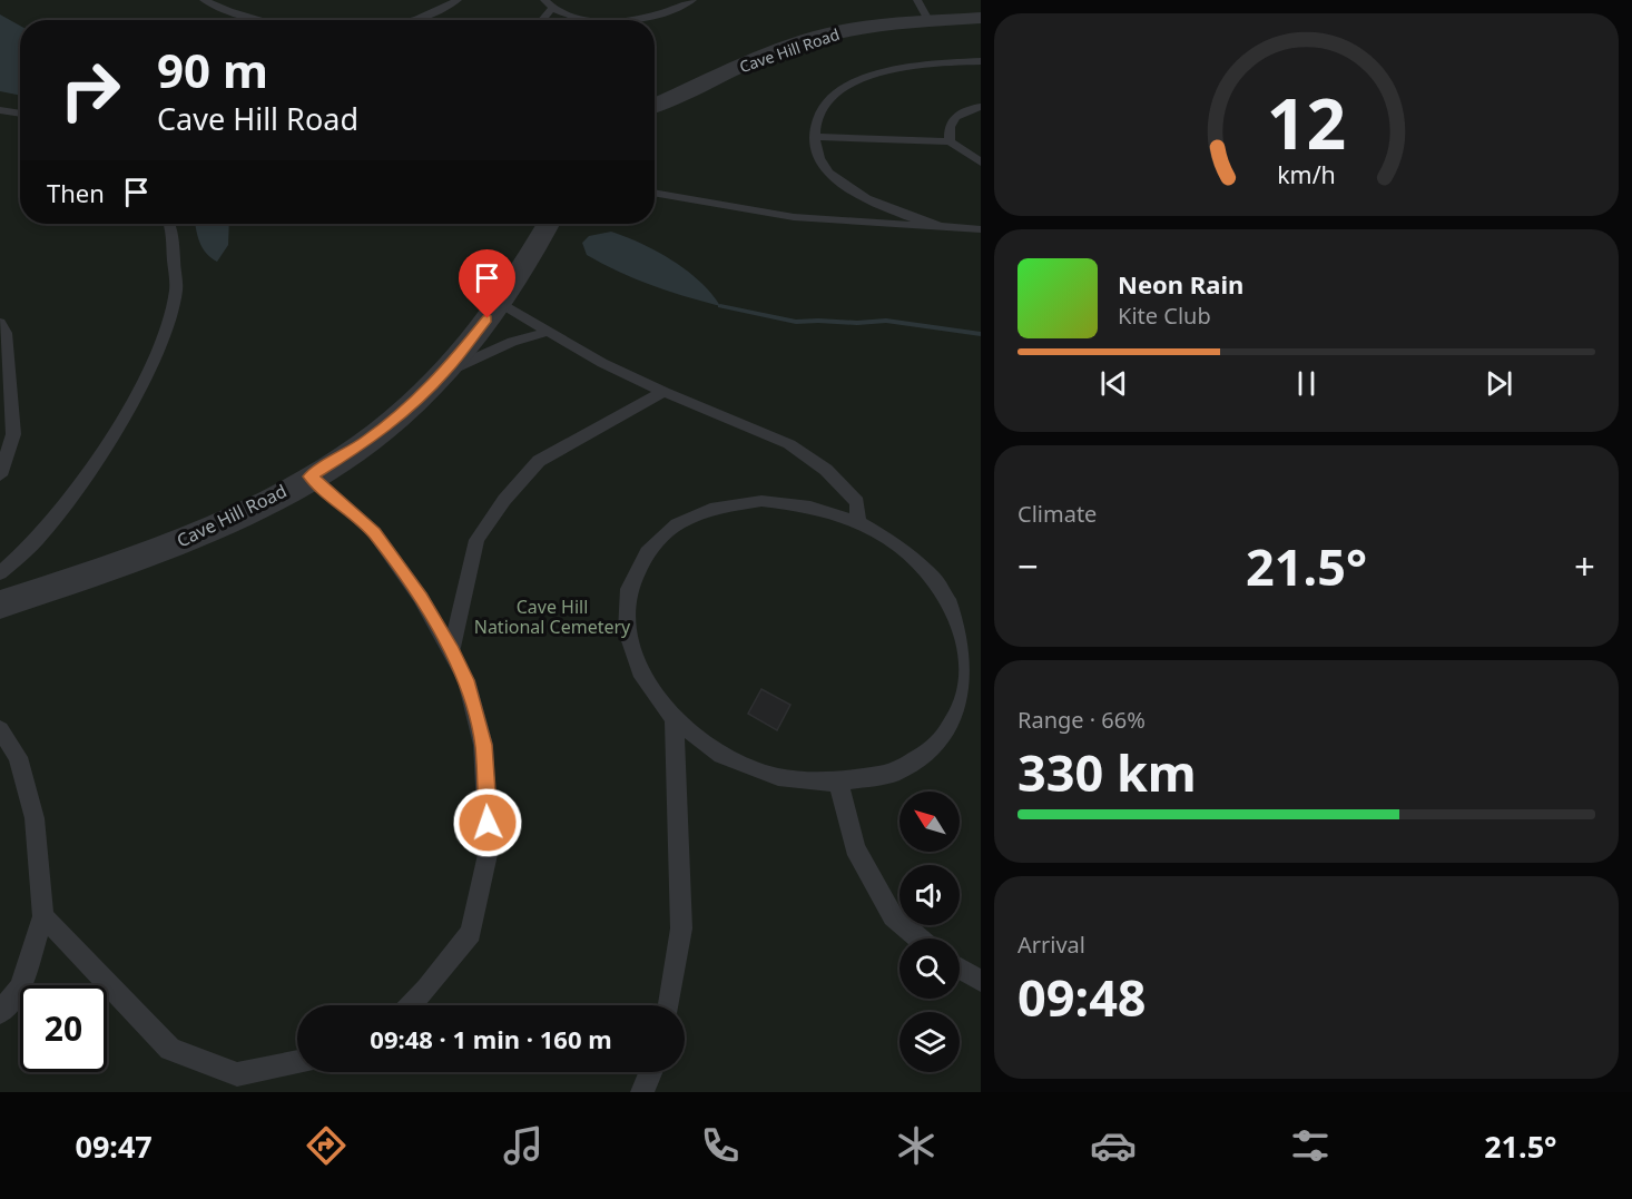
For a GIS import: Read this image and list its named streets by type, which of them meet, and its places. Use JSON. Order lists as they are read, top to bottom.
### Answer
{
  "streets": {
    "street": ["Cave Hill Road"]
  },
  "parks": ["Cave Hill National Cemetery"],
  "north": "top left",
  "page": {
    "turn": ["90 m", "Cave Hill Road"],
    "then": "Then",
    "song": ["Neon Rain", "Kite Club"],
    "tile": [
      "Climate",
      ["Range · 66%", "330 km"],
      ["Arrival", "09:48"]
    ],
    "heat": ["−", "21.5°", "+"],
    "limit": "20",
    "trip": "09:48 · 1 min · 160 m",
    "tabs": ["09:47", "21.5°"],
    "gauge": ["12", "km/h"]
  }
}
